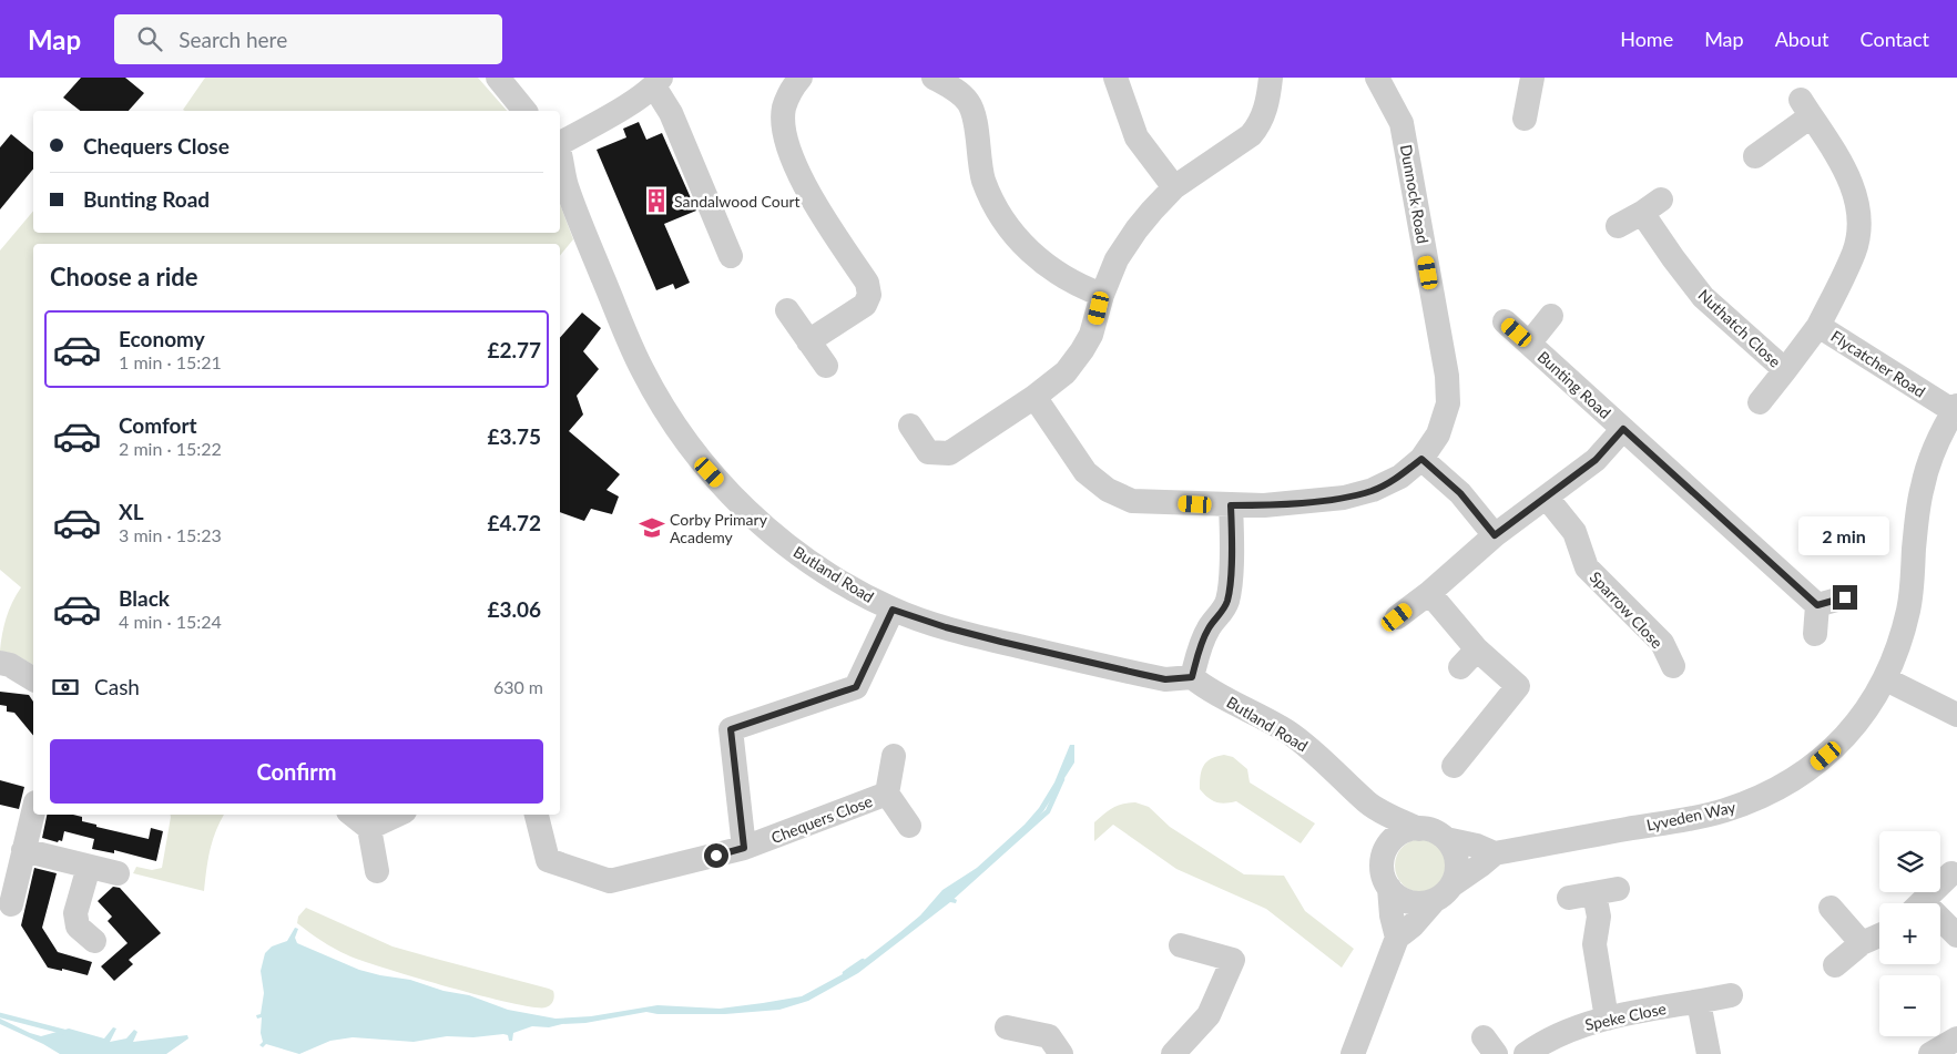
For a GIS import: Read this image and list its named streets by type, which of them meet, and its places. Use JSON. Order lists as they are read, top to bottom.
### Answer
{
  "streets": {
    "street": [
      "Dunnock Road",
      "Nuthatch Close",
      "Flycatcher Road",
      "Bunting Road",
      "Butland Road",
      "Sparrow Close",
      "Lyveden Way",
      "Chequers Close",
      "Speke Close"
    ]
  },
  "crossings": [
    ["Nuthatch Close", "Flycatcher Road"],
    ["Flycatcher Road", "Lyveden Way"],
    ["Butland Road", "Lyveden Way"]
  ],
  "places": {
    "building": ["Sandalwood Court"],
    "school or university": ["Corby Primary Academy"]
  },
  "page": {
    "header": "Map",
    "search": "Search here",
    "nav": [
      "Home",
      "Map",
      "About",
      "Contact"
    ],
    "banner": ["Chequers Close", "Bunting Road"],
    "heading": "Choose a ride",
    "list": [
      {
        "name": "Economy",
        "note": "1 min · 15:21",
        "value": "£2.77"
      },
      {
        "name": "Comfort",
        "note": "2 min · 15:22",
        "value": "£3.75"
      },
      {
        "name": "XL",
        "note": "3 min · 15:23",
        "value": "£4.72"
      },
      {
        "name": "Black",
        "note": "4 min · 15:24",
        "value": "£3.06"
      }
    ],
    "bubble": "2 min",
    "pay": ["Cash", "630 m"],
    "buttons": "Confirm",
    "map_buttons": ["+", "−"]
  }
}
